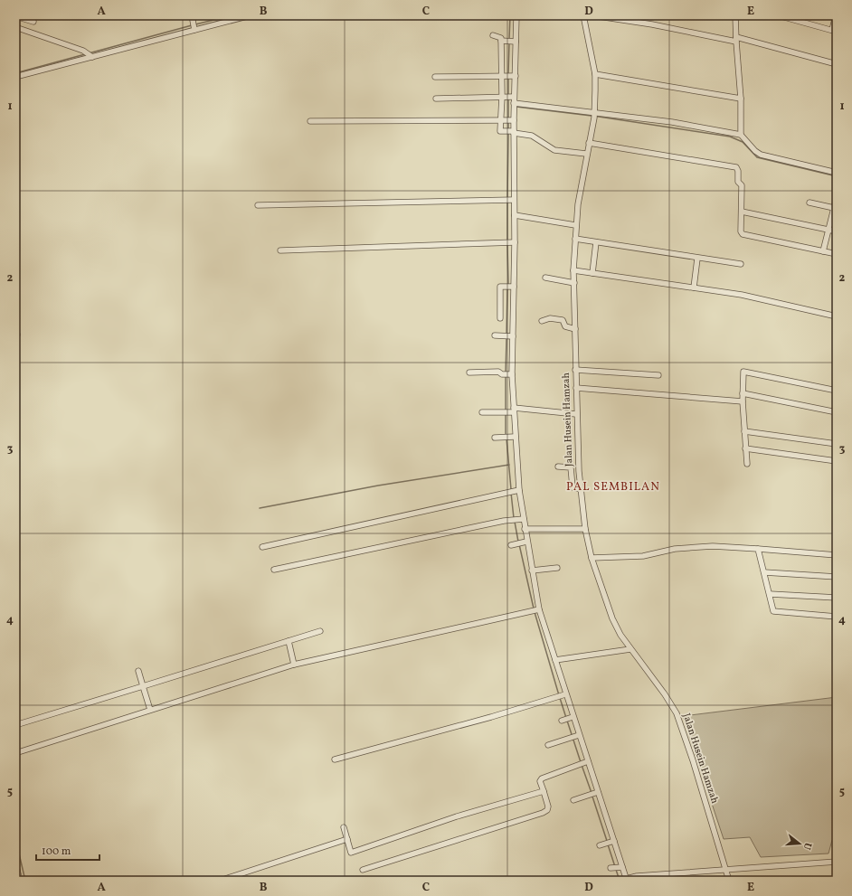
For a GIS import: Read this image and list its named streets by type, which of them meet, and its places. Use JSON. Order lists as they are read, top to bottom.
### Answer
{
  "streets": {
    "street": ["Jalan Husein Hamzah"]
  },
  "districts": ["PAL SEMBILAN"],
  "scale_bar": "100 m",
  "north": "right",
  "grid": {
    "columns": [
      "A",
      "B",
      "C",
      "D",
      "E"
    ],
    "rows": [
      "1",
      "2",
      "3",
      "4",
      "5"
    ]
  }
}
